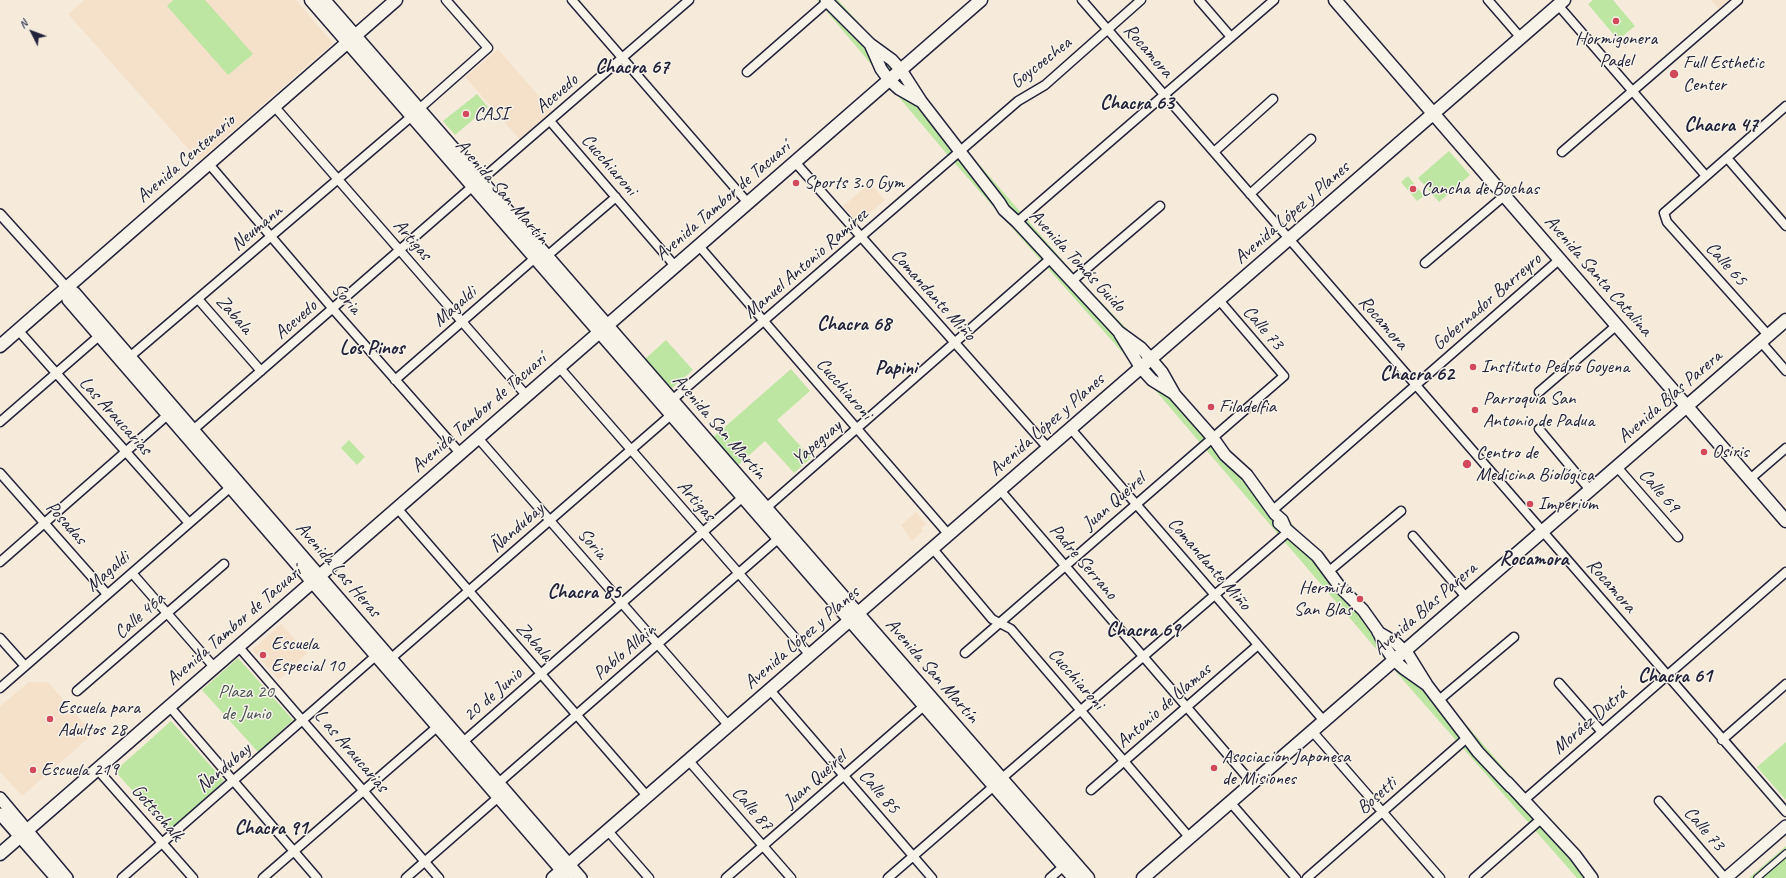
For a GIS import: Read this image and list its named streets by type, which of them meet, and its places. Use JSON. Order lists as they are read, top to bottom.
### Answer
{
  "streets": {
    "main road": [
      "Avenida Centenario",
      "Avenida San Martín",
      "Avenida Tambor de Tacuarí",
      "Avenida López y Planes",
      "Avenida Tomás Guido",
      "Avenida Santa Catalina",
      "Avenida Blas Parera",
      "Avenida Las Heras"
    ],
    "street": [
      "Rocamora",
      "Goycoechea",
      "Acevedo",
      "Cucchiaroni",
      "Neumann",
      "Artigas",
      "Manuel Antonio Ramírez",
      "Calle 65",
      "Comandante Miño",
      "Soria",
      "Gobernador Barreyro",
      "Magaldi",
      "Zabala",
      "Calle 73",
      "Las Araucarias",
      "Yapeguay",
      "Calle 69",
      "Juan Queirel",
      "Posadas",
      "Ñandubay",
      "Padre Serrano",
      "Calle 46a",
      "Pablo Allain",
      "20 de Junio",
      "Antonio de Llamas",
      "Moráez Dutrá",
      "L as Araucarias",
      "Calle 85",
      "Bosetti",
      "Calle 87",
      "Gottschalk"
    ]
  },
  "crossings": [
    ["Rocamora", "Goycoechea"],
    ["Rocamora", "Avenida López y Planes"],
    ["Rocamora", "Gobernador Barreyro"],
    ["Rocamora", "Avenida Blas Parera"],
    ["Rocamora", "Moráez Dutrá"],
    ["Goycoechea", "Avenida Tomás Guido"],
    ["Goycoechea", "Manuel Antonio Ramírez"],
    ["Acevedo", "Cucchiaroni"],
    ["Acevedo", "Avenida San Martín"],
    ["Acevedo", "Artigas"],
    ["Acevedo", "Soria"],
    ["Acevedo", "Zabala"],
    ["Acevedo", "Avenida Las Heras"],
    ["Avenida Centenario", "Avenida San Martín"],
    ["Avenida Centenario", "Artigas"],
    ["Avenida Centenario", "Soria"],
    ["Avenida Centenario", "Las Araucarias"],
    ["Avenida Centenario", "Avenida Las Heras"],
    ["Cucchiaroni", "Avenida Tambor de Tacuarí"],
    ["Cucchiaroni", "Avenida López y Planes"],
    ["Cucchiaroni", "Manuel Antonio Ramírez"],
    ["Cucchiaroni", "Magaldi"],
    ["Cucchiaroni", "Avenida Blas Parera"],
    ["Cucchiaroni", "Yapeguay"],
    ["Cucchiaroni", "Juan Queirel"],
    ["Cucchiaroni", "Antonio de Llamas"],
    ["Avenida San Martín", "Avenida Tambor de Tacuarí"],
    ["Avenida San Martín", "Avenida López y Planes"],
    ["Avenida San Martín", "Neumann"],
    ["Avenida San Martín", "Manuel Antonio Ramírez"],
    ["Avenida San Martín", "Magaldi"],
    ["Avenida San Martín", "Yapeguay"],
    ["Avenida San Martín", "Juan Queirel"],
    ["Avenida San Martín", "Ñandubay"],
    ["Avenida San Martín", "Pablo Allain"],
    ["Avenida San Martín", "20 de Junio"],
    ["Avenida Tambor de Tacuarí", "Artigas"],
    ["Avenida Tambor de Tacuarí", "Avenida Tomás Guido"],
    ["Avenida Tambor de Tacuarí", "Comandante Miño"],
    ["Avenida Tambor de Tacuarí", "Soria"],
    ["Avenida Tambor de Tacuarí", "Zabala"],
    ["Avenida Tambor de Tacuarí", "Avenida Las Heras"],
    ["Avenida Tambor de Tacuarí", "L as Araucarias"],
    ["Avenida Tambor de Tacuarí", "Gottschalk"],
    ["Avenida López y Planes", "Artigas"],
    ["Avenida López y Planes", "Avenida Tomás Guido"],
    ["Avenida López y Planes", "Avenida Santa Catalina"],
    ["Avenida López y Planes", "Comandante Miño"],
    ["Avenida López y Planes", "Soria"],
    ["Avenida López y Planes", "Zabala"],
    ["Avenida López y Planes", "Calle 73"],
    ["Avenida López y Planes", "Padre Serrano"],
    ["Avenida López y Planes", "Avenida Las Heras"],
    ["Avenida López y Planes", "Calle 85"],
    ["Avenida López y Planes", "Calle 87"],
    ["Neumann", "Artigas"],
    ["Neumann", "Soria"],
    ["Neumann", "Zabala"],
    ["Neumann", "Avenida Las Heras"],
    ["Artigas", "Magaldi"],
    ["Artigas", "Ñandubay"],
    ["Artigas", "Pablo Allain"],
    ["Artigas", "20 de Junio"],
    ["Avenida Tomás Guido", "Manuel Antonio Ramírez"],
    ["Avenida Tomás Guido", "Gobernador Barreyro"],
    ["Avenida Tomás Guido", "Avenida Blas Parera"],
    ["Avenida Tomás Guido", "Yapeguay"],
    ["Avenida Tomás Guido", "Juan Queirel"],
    ["Avenida Tomás Guido", "Moráez Dutrá"],
    ["Avenida Tomás Guido", "Bosetti"],
    ["Manuel Antonio Ramírez", "Comandante Miño"],
    ["Calle 65", "Avenida Blas Parera"],
    ["Avenida Santa Catalina", "Gobernador Barreyro"],
    ["Avenida Santa Catalina", "Avenida Blas Parera"],
    ["Comandante Miño", "Avenida Blas Parera"],
    ["Comandante Miño", "Yapeguay"],
    ["Comandante Miño", "Juan Queirel"],
    ["Comandante Miño", "Antonio de Llamas"],
    ["Soria", "Magaldi"],
    ["Soria", "Ñandubay"],
    ["Soria", "Pablo Allain"],
    ["Soria", "20 de Junio"],
    ["Magaldi", "Las Araucarias"],
    ["Magaldi", "Posadas"],
    ["Magaldi", "Avenida Las Heras"],
    ["Zabala", "Ñandubay"],
    ["Zabala", "Pablo Allain"],
    ["Zabala", "20 de Junio"],
    ["Calle 73", "Juan Queirel"],
    ["Avenida Blas Parera", "Calle 69"],
    ["Avenida Blas Parera", "Padre Serrano"],
    ["Juan Queirel", "Padre Serrano"],
    ["Juan Queirel", "Calle 85"],
    ["Juan Queirel", "Calle 87"],
    ["Ñandubay", "Avenida Las Heras"],
    ["Ñandubay", "L as Araucarias"],
    ["Ñandubay", "Gottschalk"],
    ["Padre Serrano", "Antonio de Llamas"],
    ["Avenida Las Heras", "Pablo Allain"],
    ["Avenida Las Heras", "20 de Junio"],
    ["Pablo Allain", "L as Araucarias"]
  ],
  "districts": [
    "Chacra 67",
    "Chacra 63",
    "Chacra 47",
    "Chacra 68",
    "Los Pinos",
    "Papini",
    "Chacra 62",
    "Rocamora",
    "Chacra 85",
    "Chacra 69",
    "Chacra 61",
    "Chacra 91"
  ],
  "parks": ["Plaza 20 de Junio"],
  "places": [
    "Hormigonera Padel",
    "Full Esthetic Center",
    "CASI",
    "Sports 3.0 Gym",
    "Cancha de Bochas",
    "Instituto Pedro Goyena",
    "Filadelfia",
    "Parroquia San Antonio de Padua",
    "Osiris",
    "Centro de Medicina Biológica",
    "Imperium",
    "Hermita San Blas",
    "Escuela Especial 10",
    "Escuela para Adultos 28",
    "Asociacion Japonesa de Misiones",
    "Escuela 219"
  ],
  "north": "top left"
}
